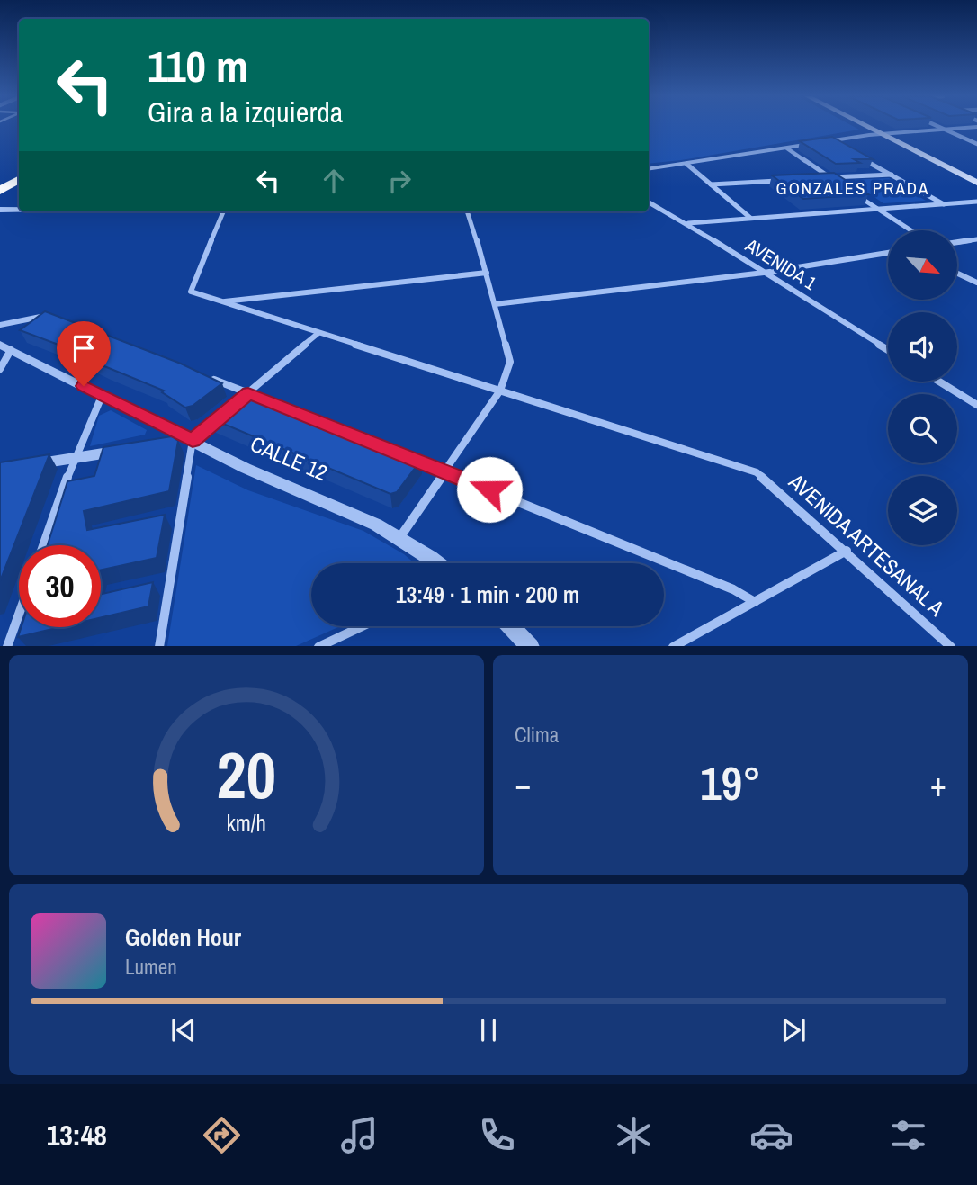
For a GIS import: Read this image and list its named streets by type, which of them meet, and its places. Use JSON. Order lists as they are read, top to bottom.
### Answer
{
  "streets": {
    "street": ["AVENIDA 1", "CALLE 12", "AVENIDA ARTESANAL A"]
  },
  "districts": ["GONZALES PRADA"],
  "north": "bottom right",
  "page": {
    "turn": ["110 m", "Gira a la izquierda"],
    "limit": "30",
    "trip": "13:49 · 1 min · 200 m",
    "tile": "Clima",
    "heat": ["−", "19°", "+"],
    "song": ["Golden Hour", "Lumen"],
    "tabs": "13:48",
    "gauge": ["20", "km/h"]
  }
}
